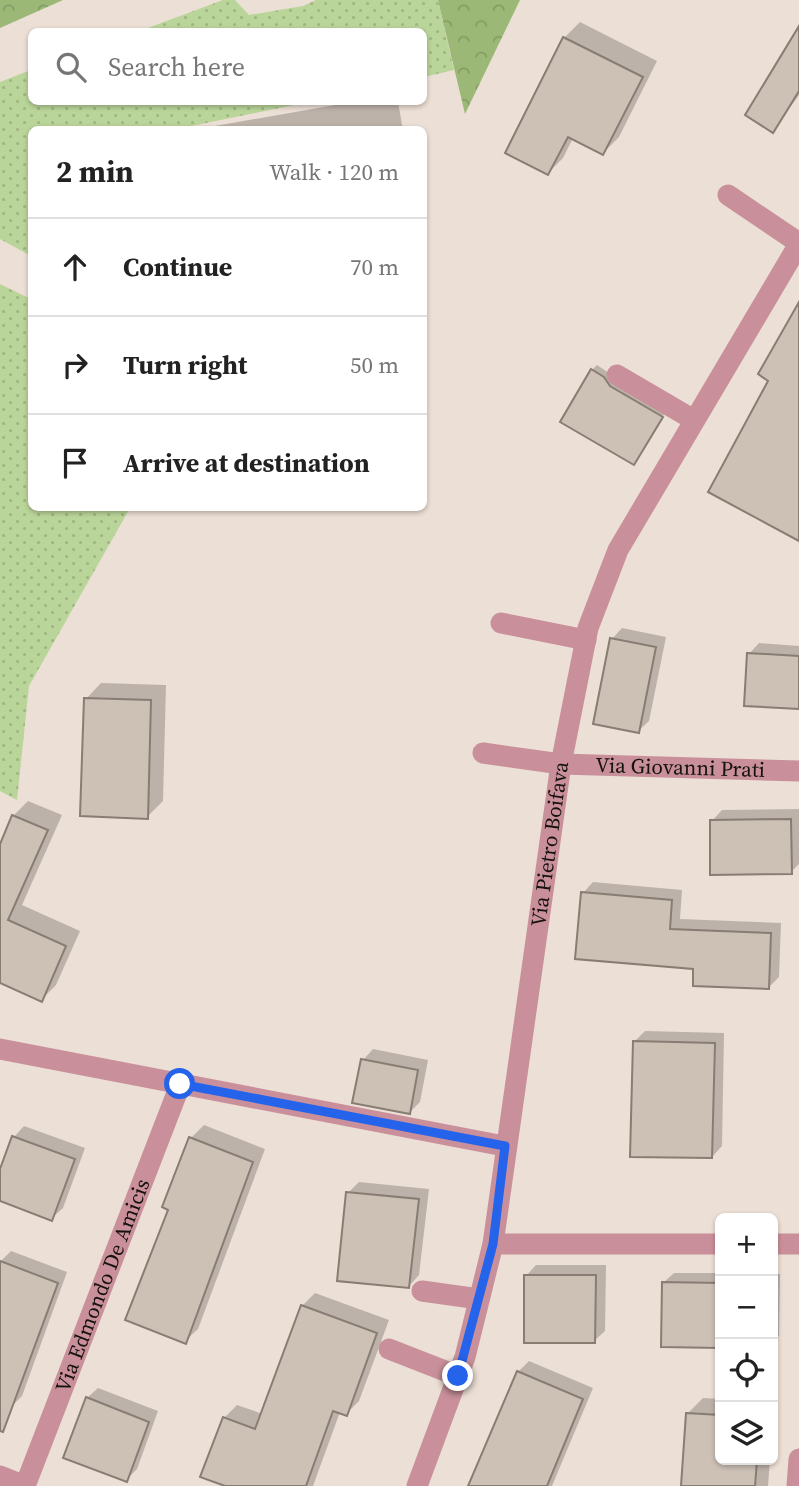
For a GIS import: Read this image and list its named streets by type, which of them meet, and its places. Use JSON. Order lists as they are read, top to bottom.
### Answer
{
  "streets": {
    "street": ["Via Giovanni Prati", "Via Pietro Boifava", "Via Edmondo De Amicis"]
  },
  "crossings": [
    ["Via Giovanni Prati", "Via Pietro Boifava"]
  ],
  "page": {
    "search": "Search here",
    "heading": ["2 min", "Walk · 120 m"],
    "list": [
      ["Continue", "70 m"],
      ["Turn right", "50 m"],
      "Arrive at destination"
    ],
    "map_buttons": ["+", "−"]
  }
}
